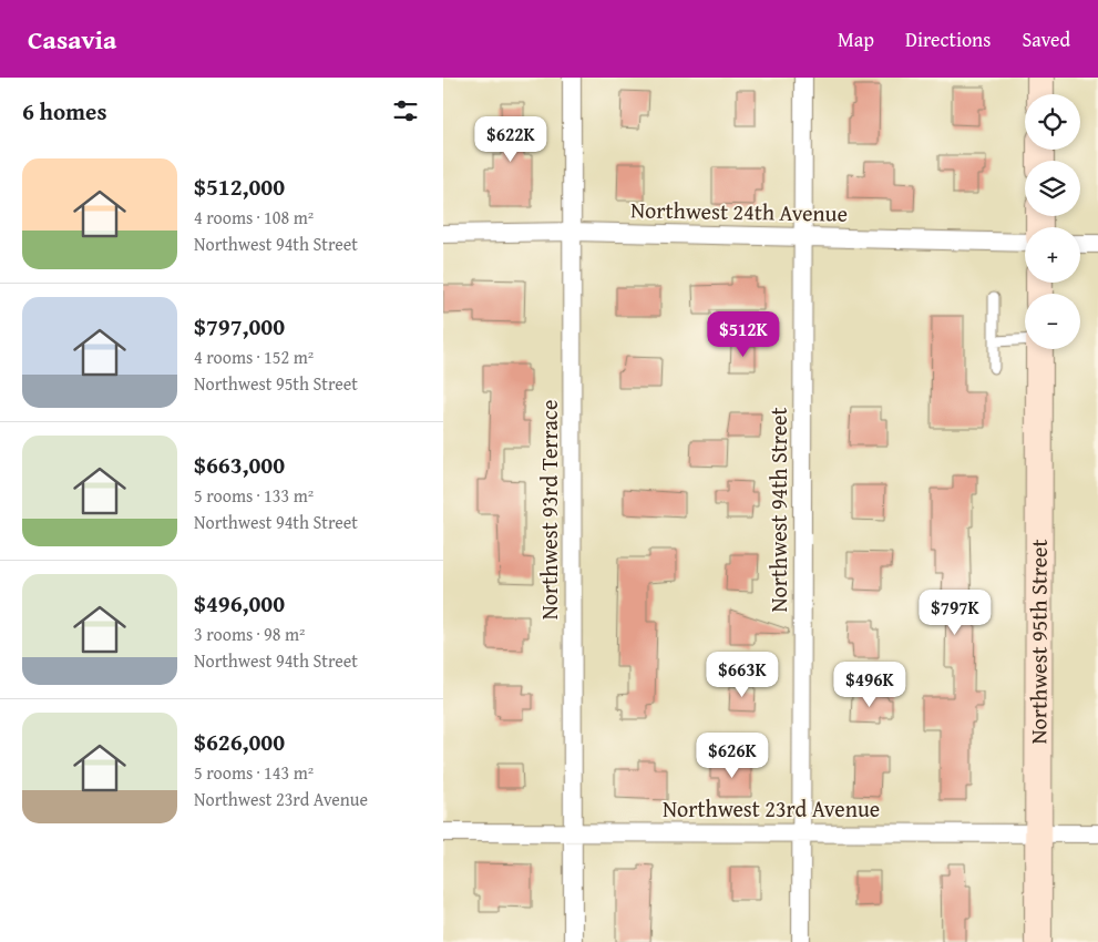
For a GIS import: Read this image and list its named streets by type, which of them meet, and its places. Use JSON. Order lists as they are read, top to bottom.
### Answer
{
  "streets": {
    "main road": ["Northwest 95th Street"],
    "street": [
      "Northwest 24th Avenue",
      "Northwest 93rd Terrace",
      "Northwest 94th Street",
      "Northwest 23rd Avenue"
    ]
  },
  "crossings": [
    ["Northwest 24th Avenue", "Northwest 93rd Terrace"],
    ["Northwest 24th Avenue", "Northwest 94th Street"],
    ["Northwest 93rd Terrace", "Northwest 23rd Avenue"],
    ["Northwest 94th Street", "Northwest 23rd Avenue"],
    ["Northwest 95th Street", "Northwest 23rd Avenue"]
  ],
  "page": {
    "header": "Casavia",
    "nav": ["Map", "Directions", "Saved"],
    "heading": "6 homes",
    "map_buttons": ["+", "−"],
    "price": [
      "$622K",
      "$512K",
      "$797K",
      "$663K",
      "$496K",
      "$626K"
    ],
    "list": [
      {
        "name": "$512,000",
        "note": "4 rooms · 108 m² · Northwest 94th Street"
      },
      {
        "name": "$797,000",
        "note": "4 rooms · 152 m² · Northwest 95th Street"
      },
      {
        "name": "$663,000",
        "note": "5 rooms · 133 m² · Northwest 94th Street"
      },
      {
        "name": "$496,000",
        "note": "3 rooms · 98 m² · Northwest 94th Street"
      },
      {
        "name": "$626,000",
        "note": "5 rooms · 143 m² · Northwest 23rd Avenue"
      }
    ]
  }
}
